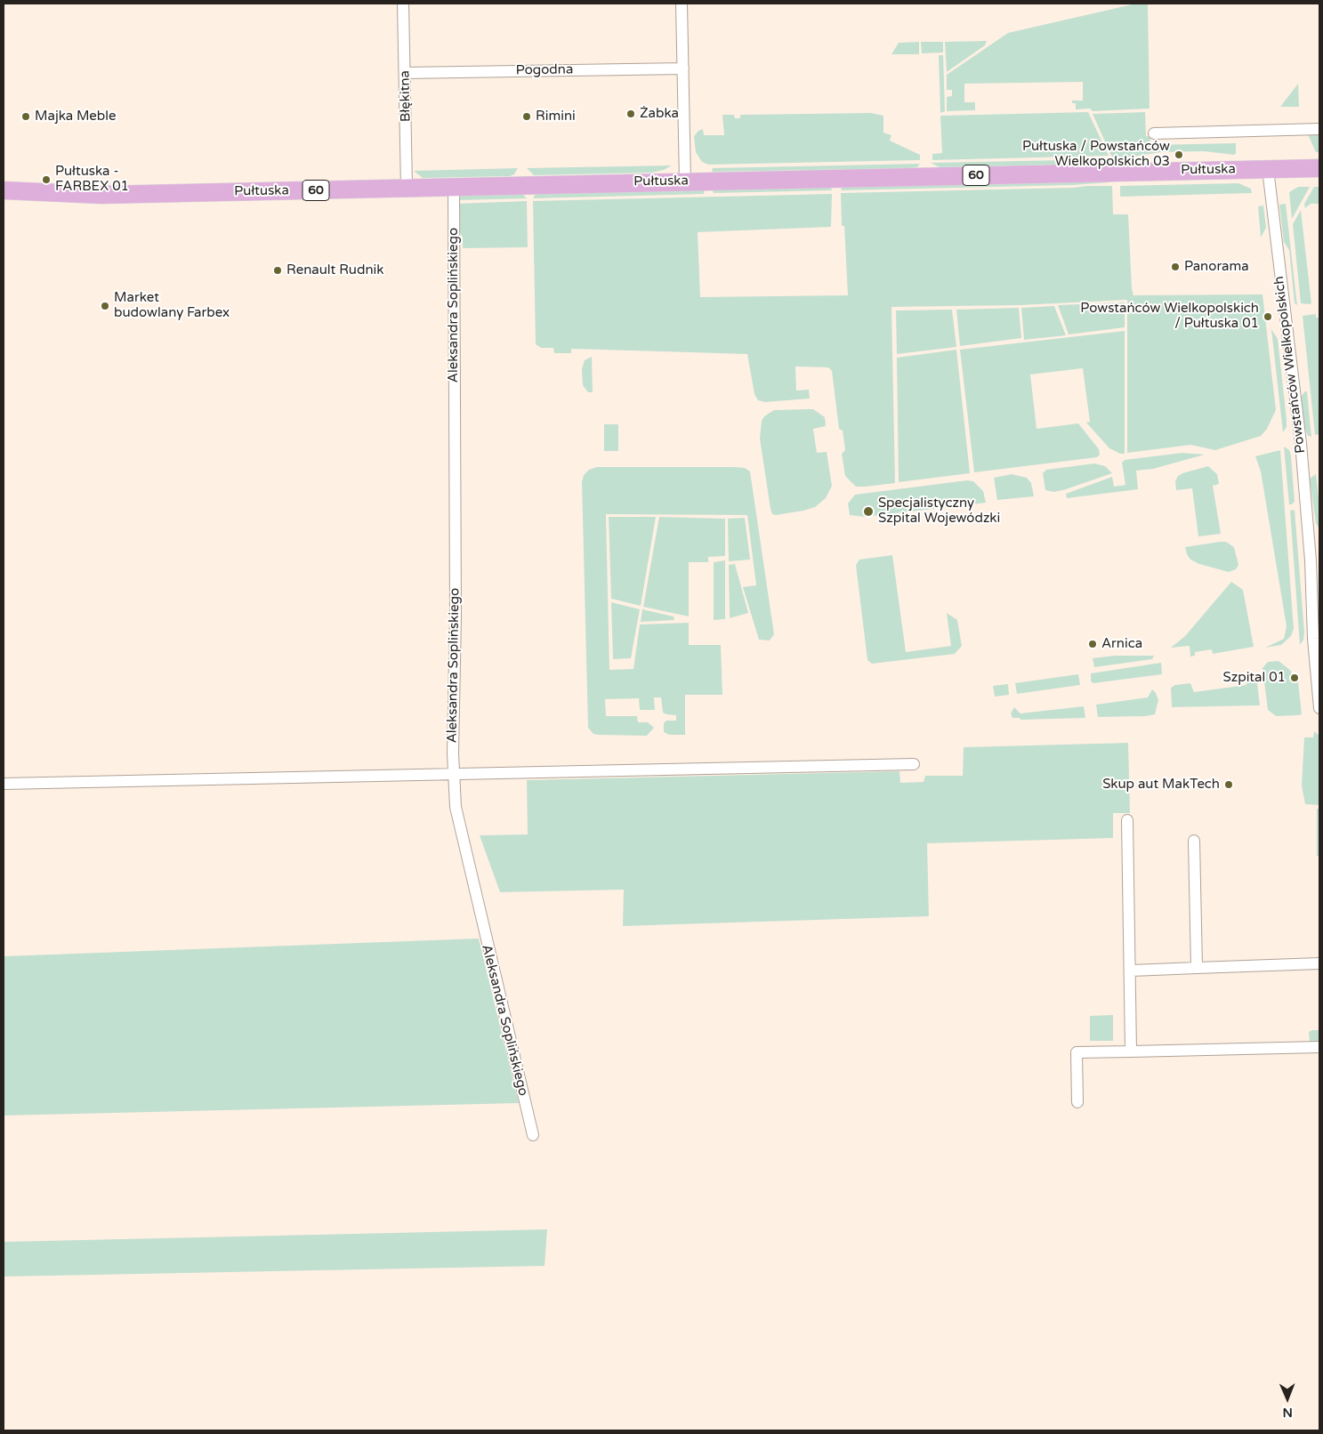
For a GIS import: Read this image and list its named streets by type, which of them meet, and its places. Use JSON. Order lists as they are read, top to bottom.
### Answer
{
  "streets": {
    "main road": ["Pułtuska", "60"],
    "street": [
      "Pogodna",
      "Błękitna",
      "Aleksandra Soplińskiego",
      "Powstańców Wielkopolskich"
    ]
  },
  "crossings": [
    ["Pogodna", "Błękitna"],
    ["Błękitna", "Pułtuska"],
    ["Pułtuska", "Aleksandra Soplińskiego"],
    ["Pułtuska", "Powstańców Wielkopolskich"]
  ],
  "places": [
    "Żabka",
    "Majka Meble",
    "Rimini",
    "Pułtuska / Powstańców Wielkopolskich 03",
    "Pułtuska - FARBEX 01",
    "Panorama",
    "Renault Rudnik",
    "Market budowlany Farbex",
    "Powstańców Wielkopolskich / Pułtuska 01",
    "Specjalistyczny Szpital Wojewódzki",
    "Arnica",
    "Szpital 01",
    "Skup aut MakTech"
  ],
  "north": "bottom"
}
